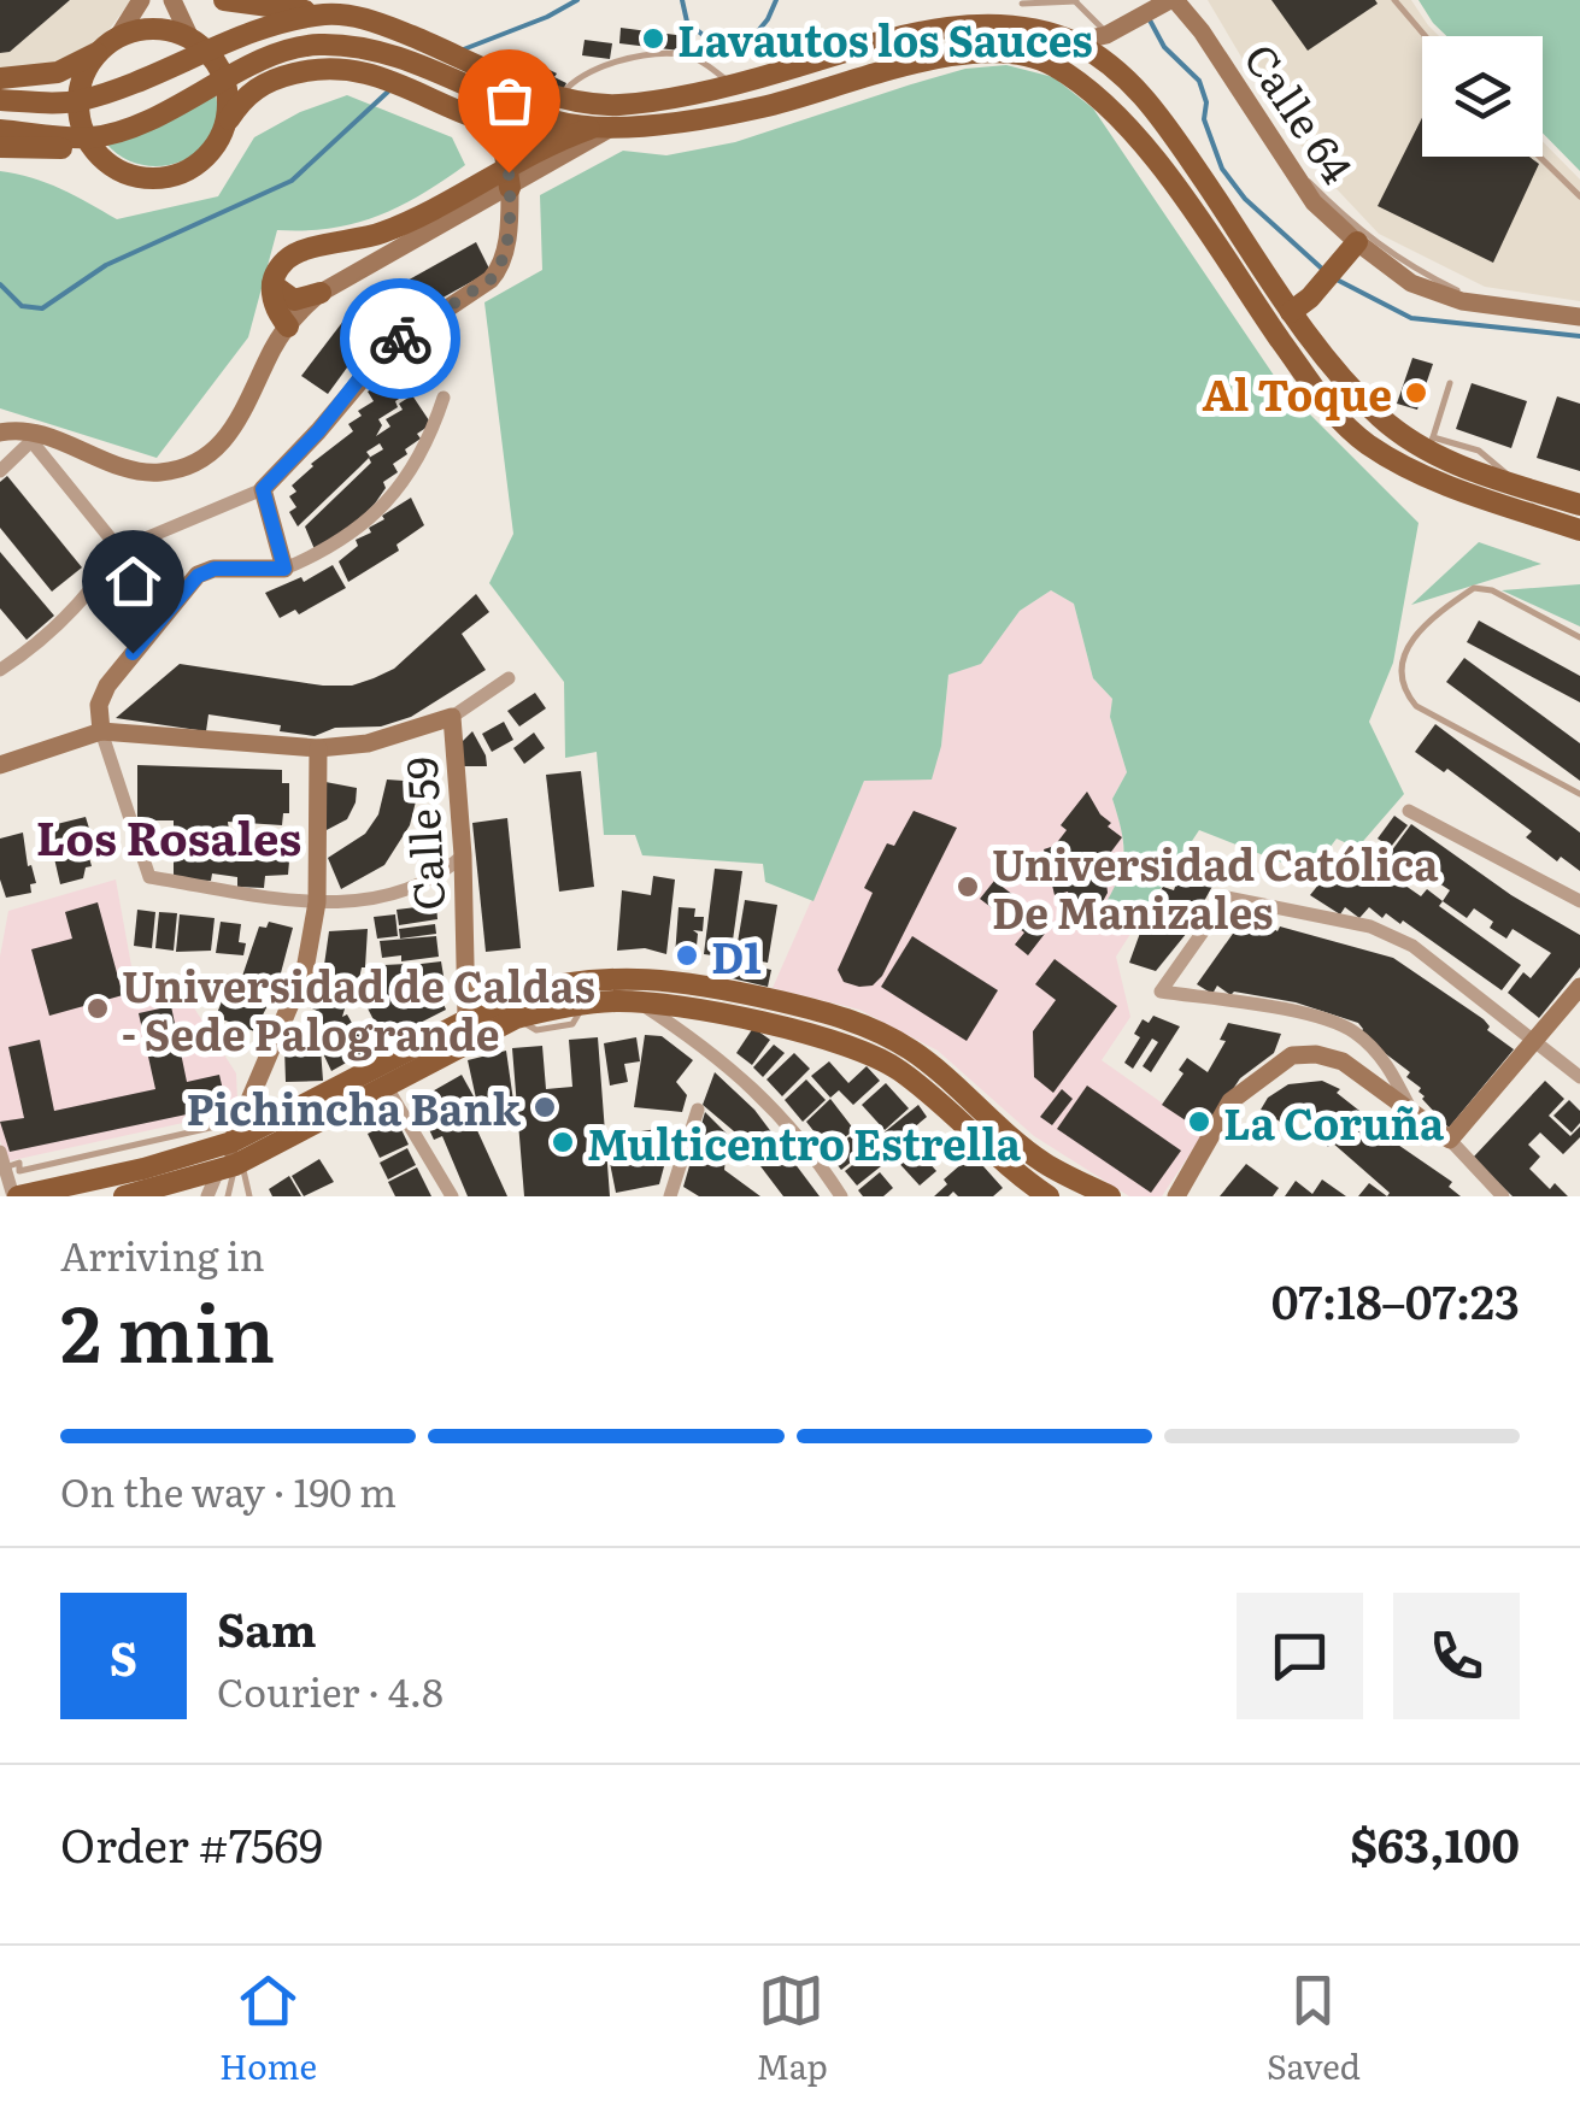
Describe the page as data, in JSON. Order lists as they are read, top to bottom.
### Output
{
  "streets": {
    "street": ["Calle 64", "Calle 59"]
  },
  "districts": ["Los Rosales"],
  "places": [
    "Lavautos los Sauces",
    "Al Toque",
    "Universidad Católica De Manizales",
    "D1",
    "Universidad de Caldas - Sede Palogrande",
    "Pichincha Bank",
    "La Coruña",
    "Multicentro Estrella"
  ],
  "page": {
    "heading": ["2 min", "Arriving in", "07:18–07:23"],
    "panel": [
      "Sam",
      "Courier · 4.8",
      "Order #7569",
      "$63,100"
    ],
    "bar": "On the way · 190 m",
    "round": "S",
    "tabs": ["Home", "Map", "Saved"]
  }
}
